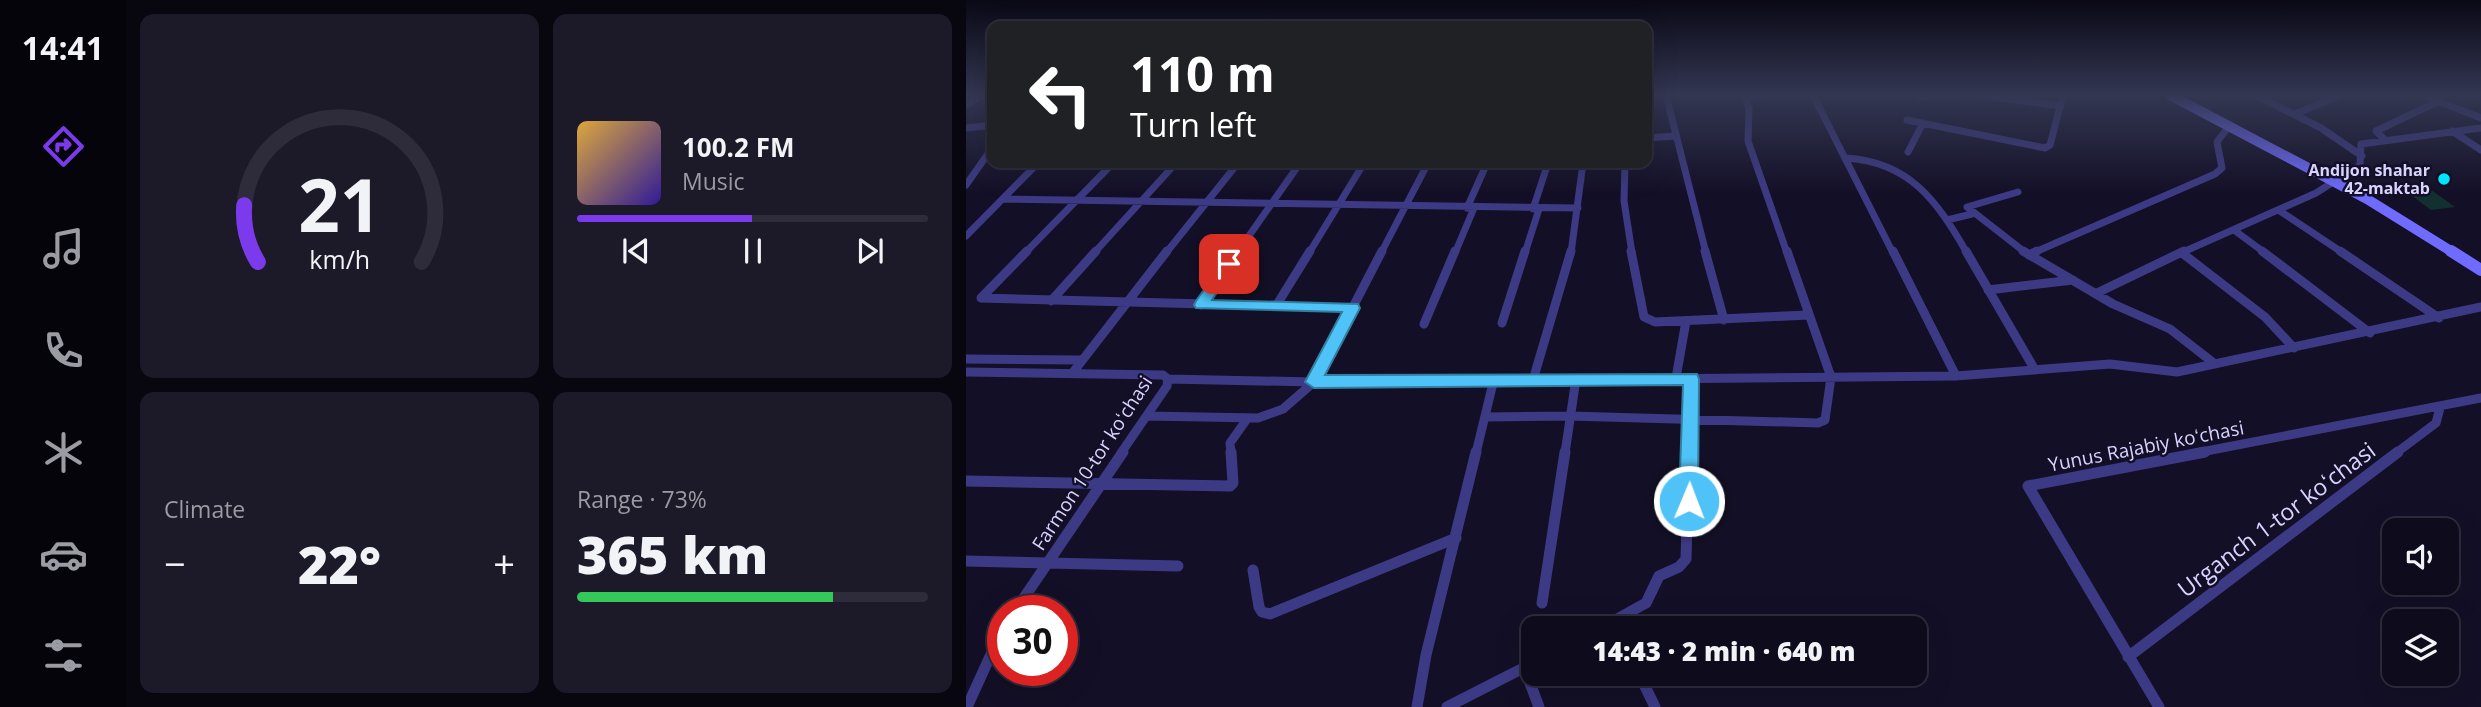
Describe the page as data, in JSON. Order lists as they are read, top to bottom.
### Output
{
  "streets": {
    "street": ["Yunus Rajabiy koʻchasi", "Farmon 10-tor koʻchasi", "Urganch 1-tor koʻchasi"]
  },
  "crossings": [
    ["Yunus Rajabiy koʻchasi", "Urganch 1-tor koʻchasi"]
  ],
  "places": ["Andijon shahar 42-maktab"],
  "page": {
    "tabs": "14:41",
    "turn": ["110 m", "Turn left"],
    "song": ["100.2 FM", "Music"],
    "tile": [
      "Climate",
      ["Range · 73%", "365 km"]
    ],
    "heat": ["−", "22°", "+"],
    "limit": "30",
    "trip": "14:43 · 2 min · 640 m",
    "gauge": ["21", "km/h"]
  }
}
